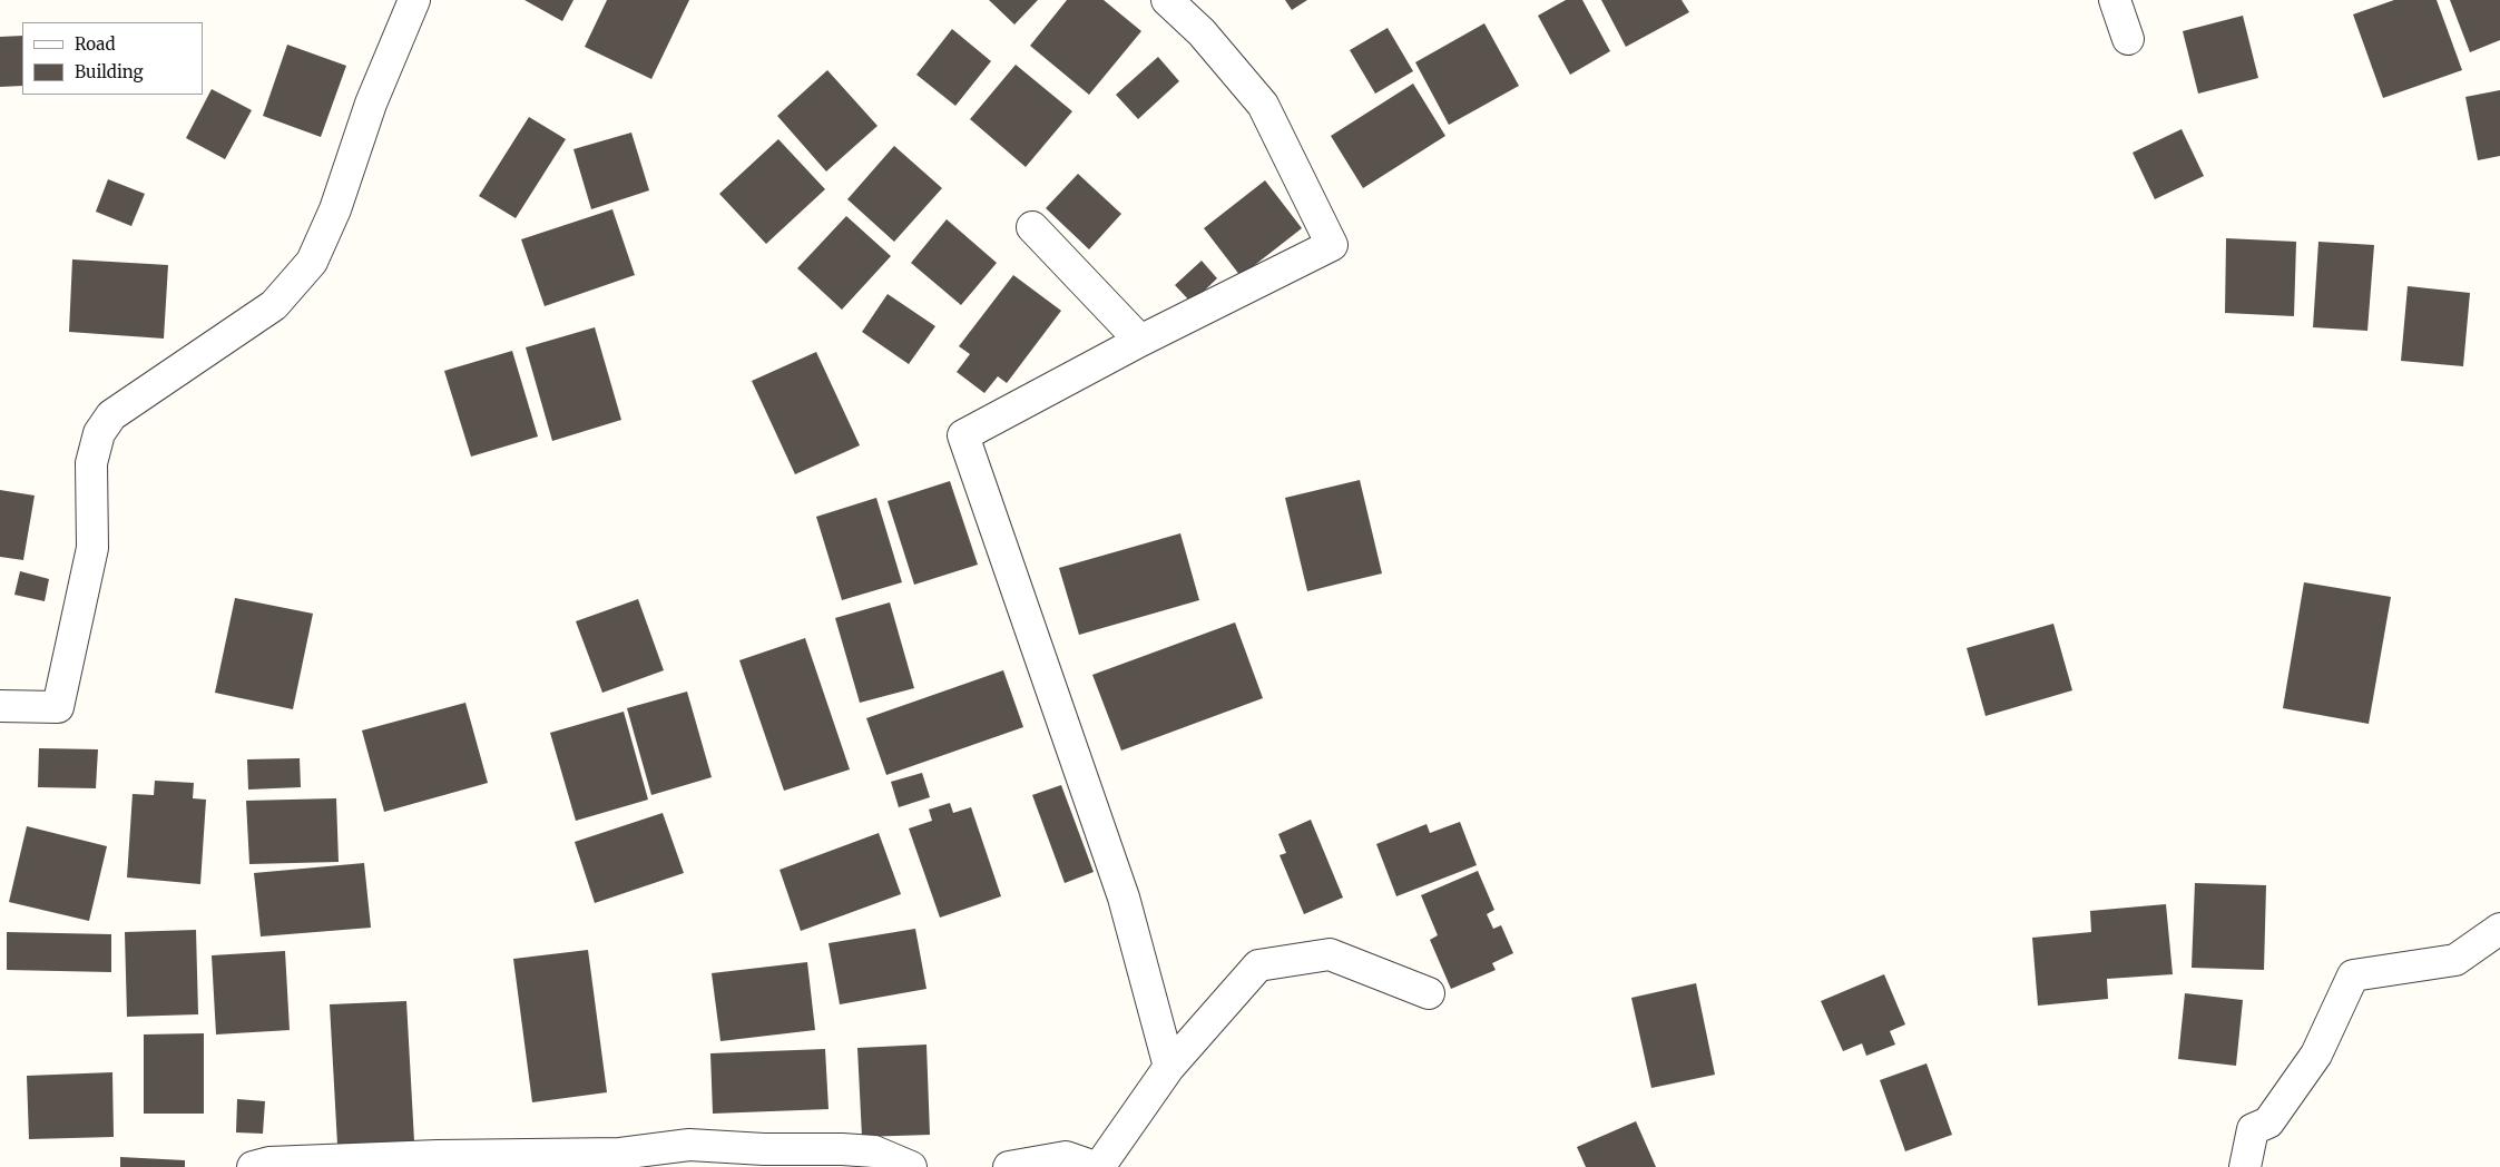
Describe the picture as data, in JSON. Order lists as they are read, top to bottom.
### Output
{
  "legend": ["Road", "Building"]
}
